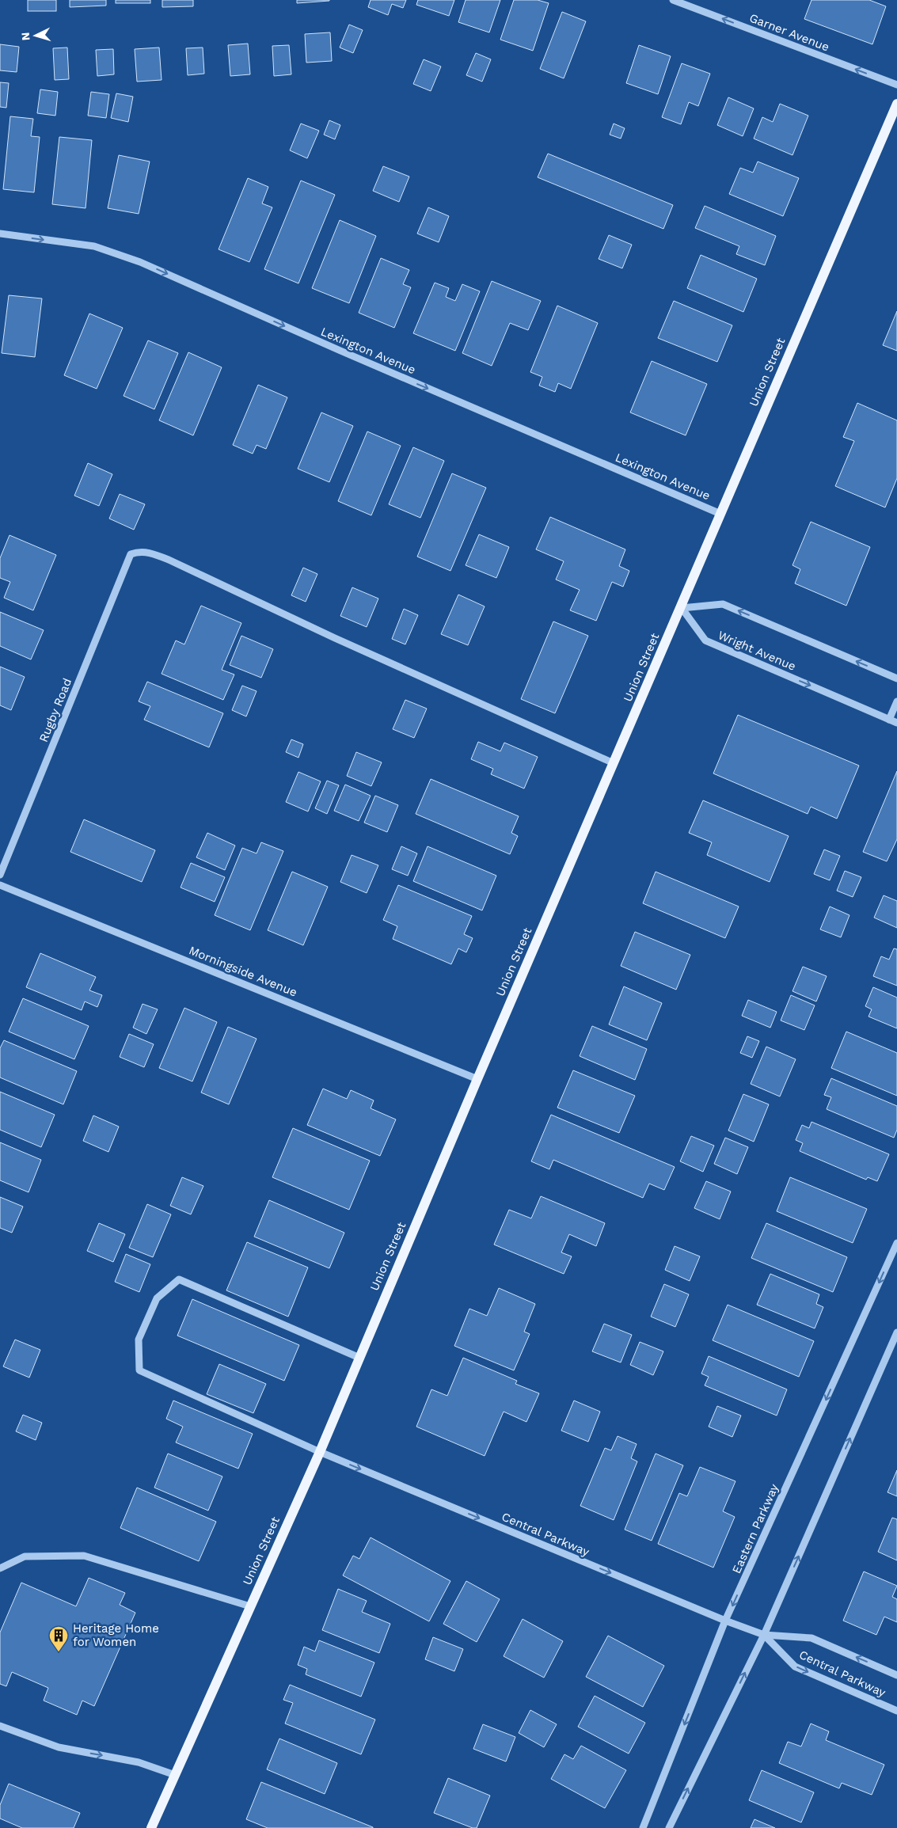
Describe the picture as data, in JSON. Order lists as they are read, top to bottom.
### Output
{
  "streets": {
    "main road": ["Union Street"],
    "street": [
      "Garner Avenue",
      "Lexington Avenue",
      "Wright Avenue",
      "Rugby Road",
      "Morningside Avenue",
      "Eastern Parkway",
      "Central Parkway"
    ]
  },
  "crossings": [
    ["Lexington Avenue", "Union Street"],
    ["Union Street", "Wright Avenue"],
    ["Union Street", "Rugby Road"],
    ["Union Street", "Morningside Avenue"],
    ["Union Street", "Central Parkway"],
    ["Eastern Parkway", "Central Parkway"]
  ],
  "one_way": ["Garner Avenue", "Lexington Avenue"],
  "places": {
    "building": ["Heritage Home for Women"]
  },
  "north": "left"
}
